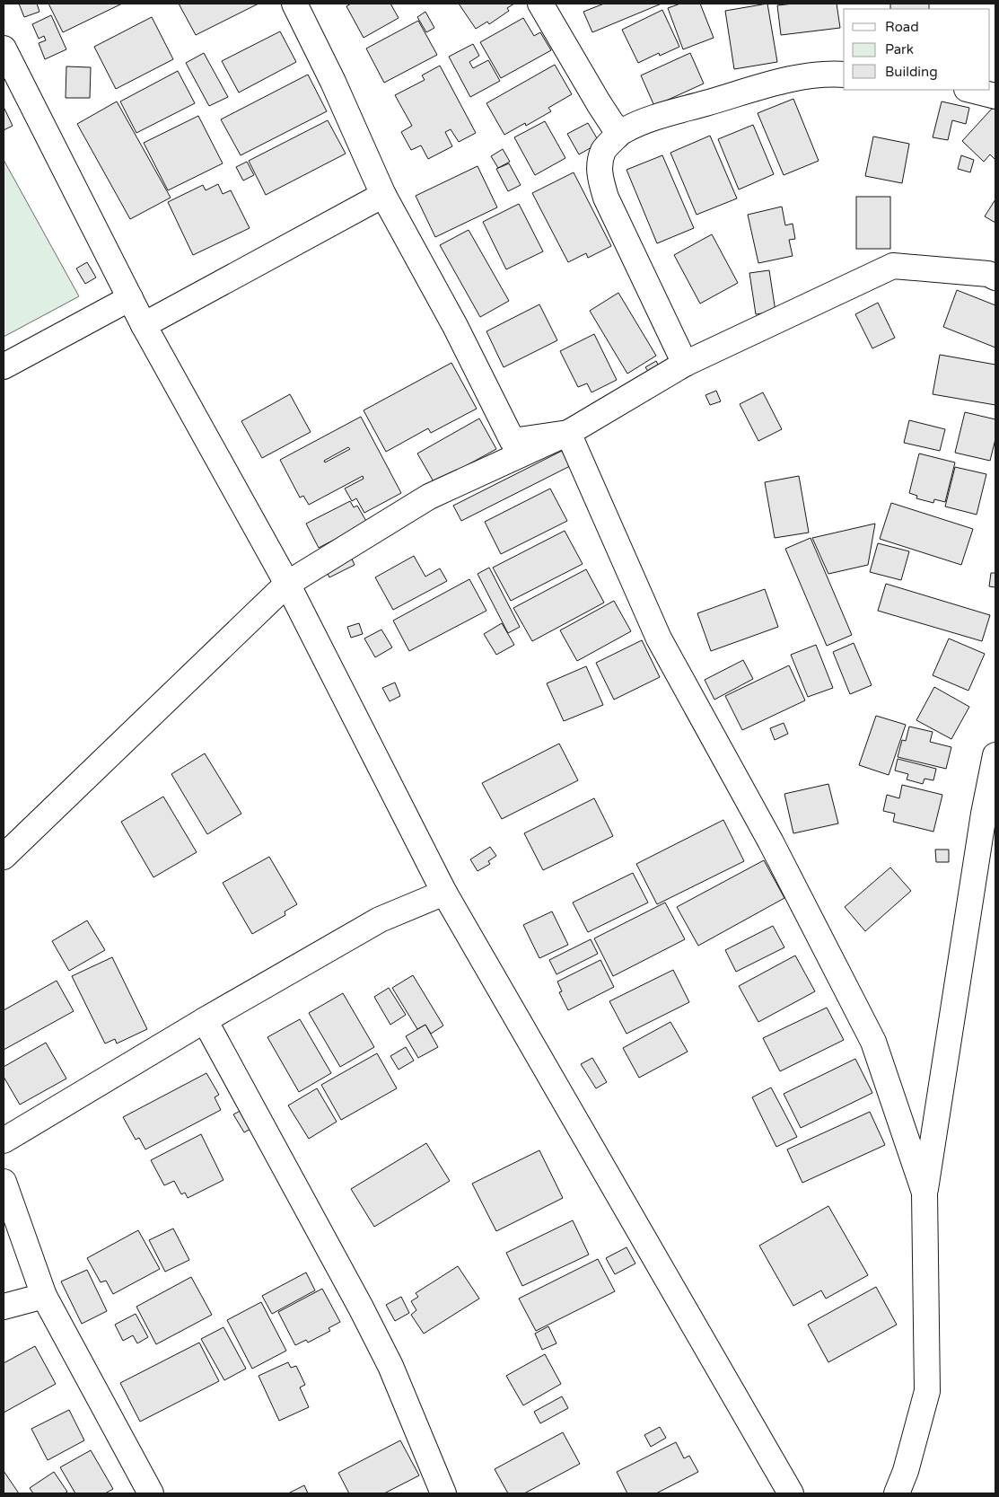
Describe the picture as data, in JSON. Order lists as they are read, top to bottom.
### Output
{
  "legend": ["Road", "Park", "Building"]
}
